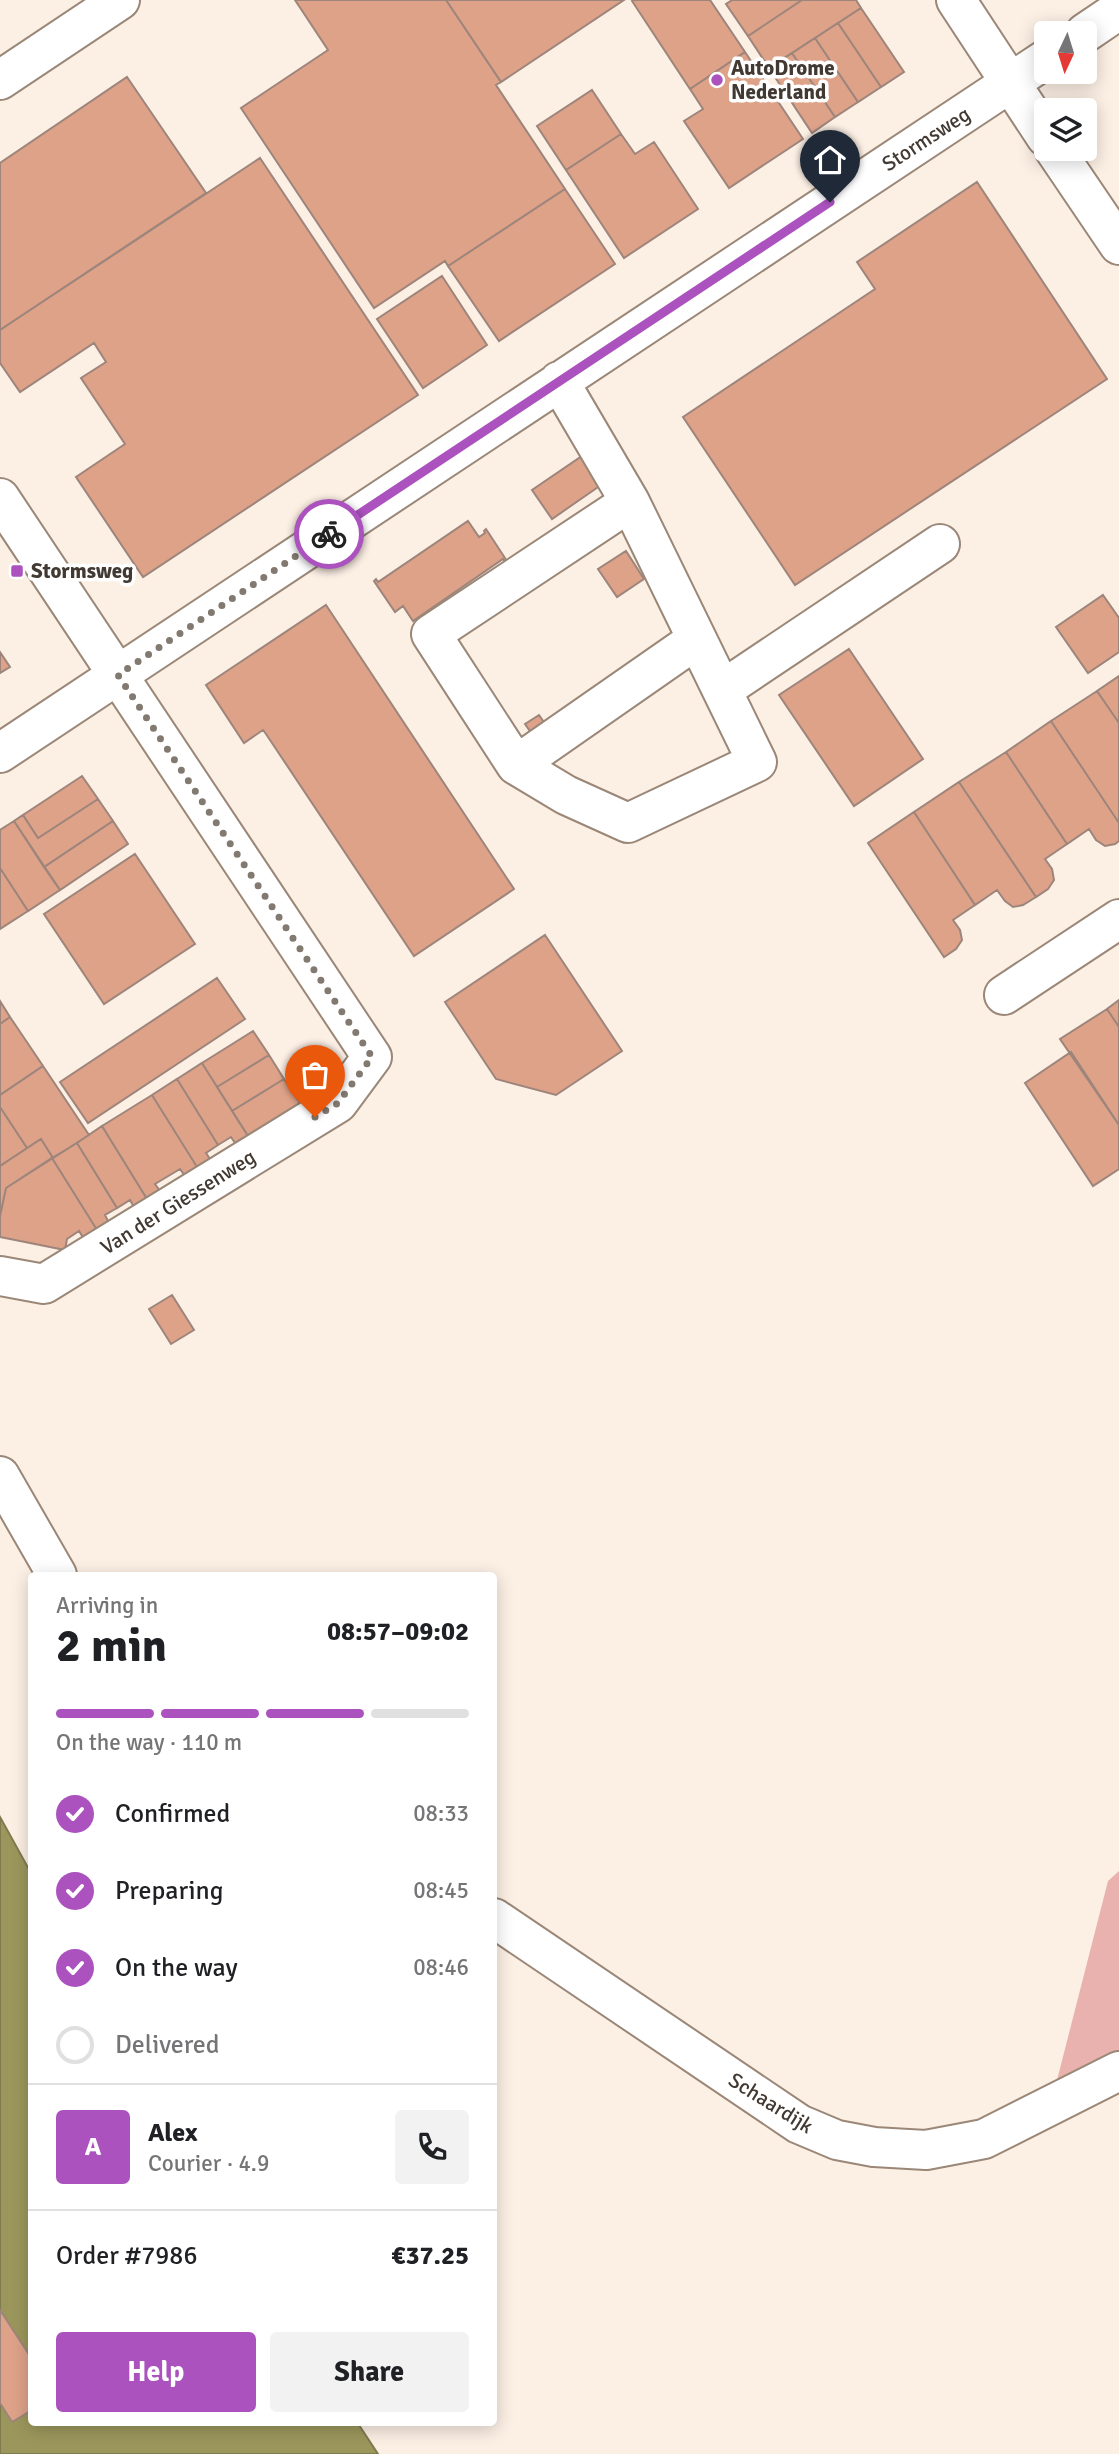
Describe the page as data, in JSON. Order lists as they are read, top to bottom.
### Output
{
  "streets": {
    "street": ["Stormsweg", "Van der Giessenweg", "Schaardijk"]
  },
  "crossings": [
    ["Stormsweg", "Van der Giessenweg"]
  ],
  "places": {
    "other": ["AutoDrome Nederland"],
    "transit": ["Stormsweg"]
  },
  "north": "bottom",
  "page": {
    "heading": ["2 min", "Arriving in", "08:57–09:02"],
    "panel": [
      "Alex",
      "Courier · 4.9",
      "Order #7986",
      "€37.25"
    ],
    "bar": "On the way · 110 m",
    "list": [
      ["Confirmed", "08:33"],
      ["Preparing", "08:45"],
      ["On the way", "08:46"],
      "Delivered"
    ],
    "round": "A",
    "buttons": ["Help", "Share"]
  }
}
